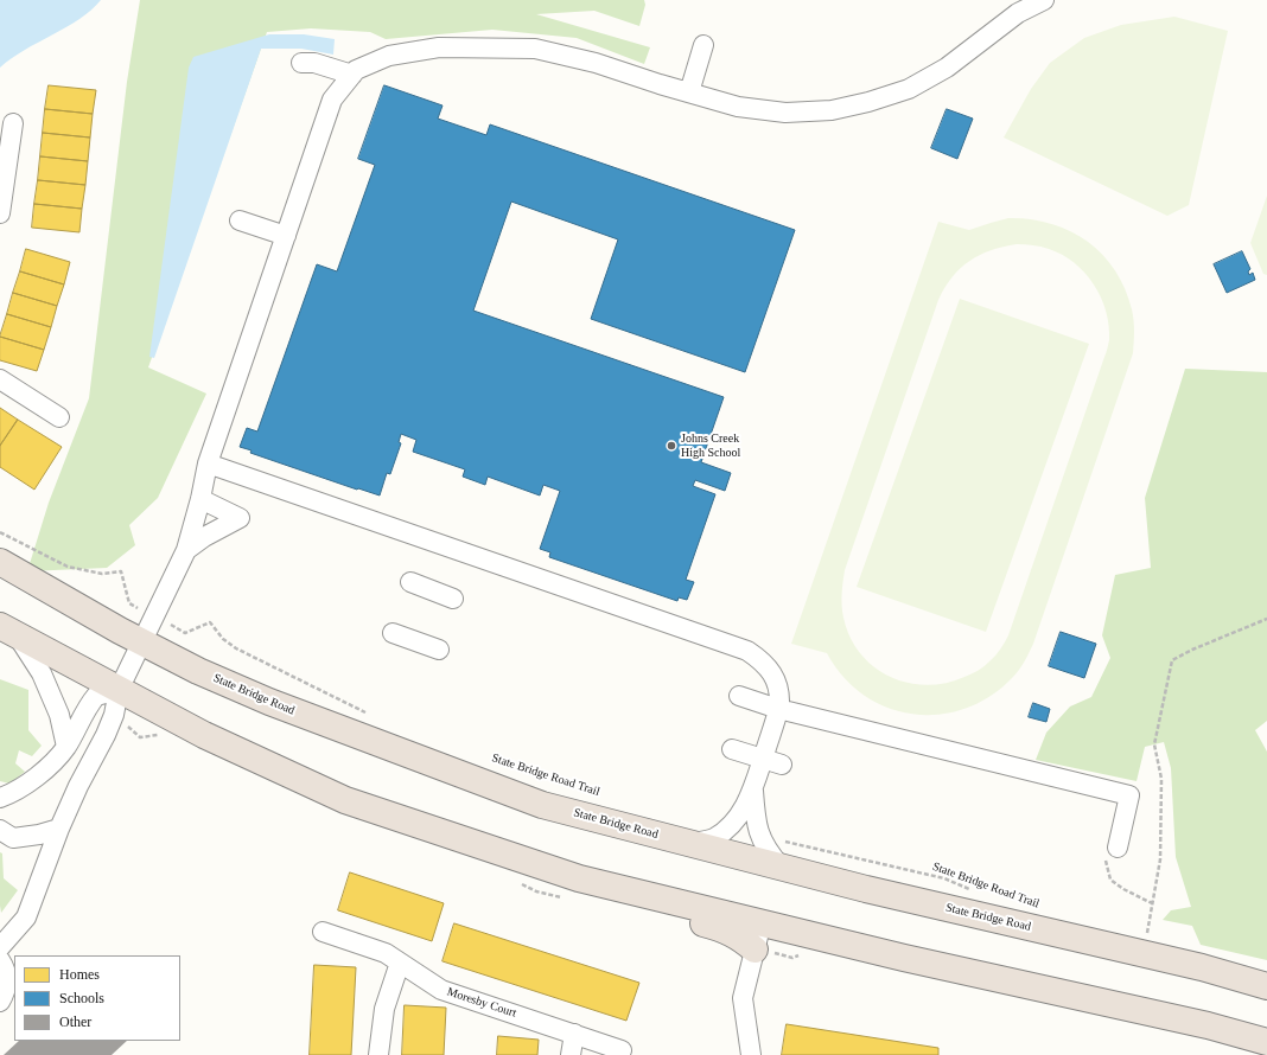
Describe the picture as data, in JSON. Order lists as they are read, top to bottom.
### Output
{
  "streets": {
    "highway": ["State Bridge Road"],
    "street": ["Moresby Court"],
    "path": ["State Bridge Road Trail"]
  },
  "places": ["Johns Creek High School"],
  "legend": ["Homes", "Schools", "Other"]
}
